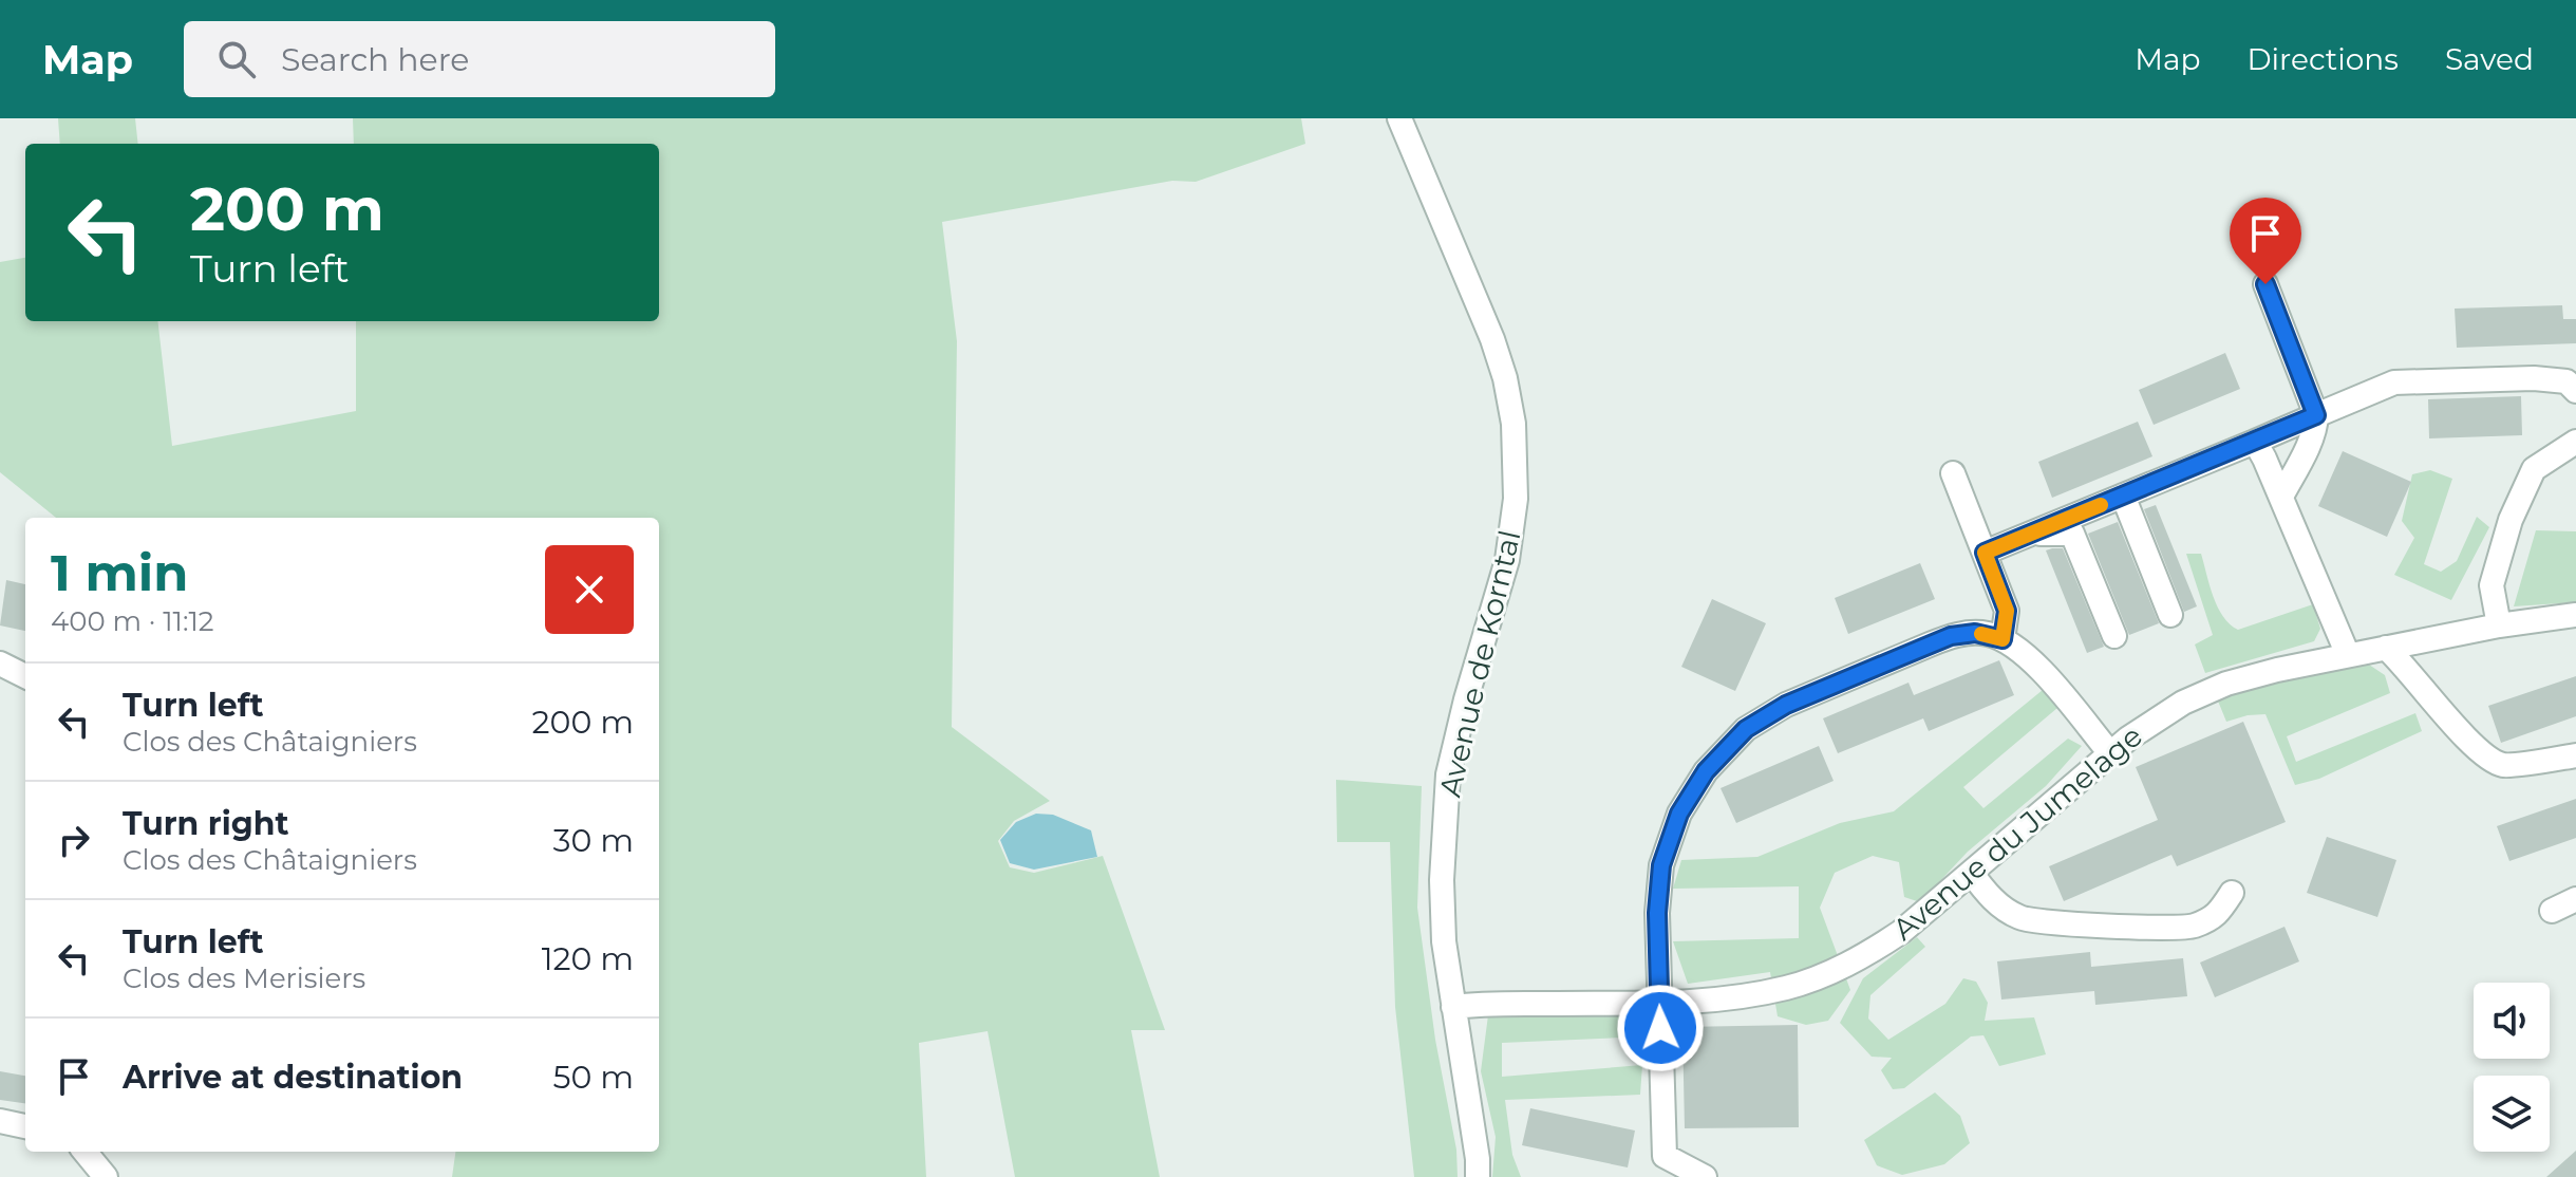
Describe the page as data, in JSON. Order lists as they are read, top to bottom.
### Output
{
  "streets": {
    "street": ["Avenue de Korntal", "Avenue du Jumelage"]
  },
  "crossings": [
    ["Avenue de Korntal", "Avenue du Jumelage"]
  ],
  "page": {
    "header": "Map",
    "search": "Search here",
    "nav": ["Map", "Directions", "Saved"],
    "turn": ["200 m", "Turn left"],
    "heading": ["1 min", "400 m · 11:12"],
    "list": [
      {
        "name": "Turn left",
        "note": "Clos des Châtaigniers",
        "value": "200 m"
      },
      {
        "name": "Turn right",
        "note": "Clos des Châtaigniers",
        "value": "30 m"
      },
      {
        "name": "Turn left",
        "note": "Clos des Merisiers",
        "value": "120 m"
      },
      {
        "name": "Arrive at destination",
        "value": "50 m"
      }
    ]
  }
}
